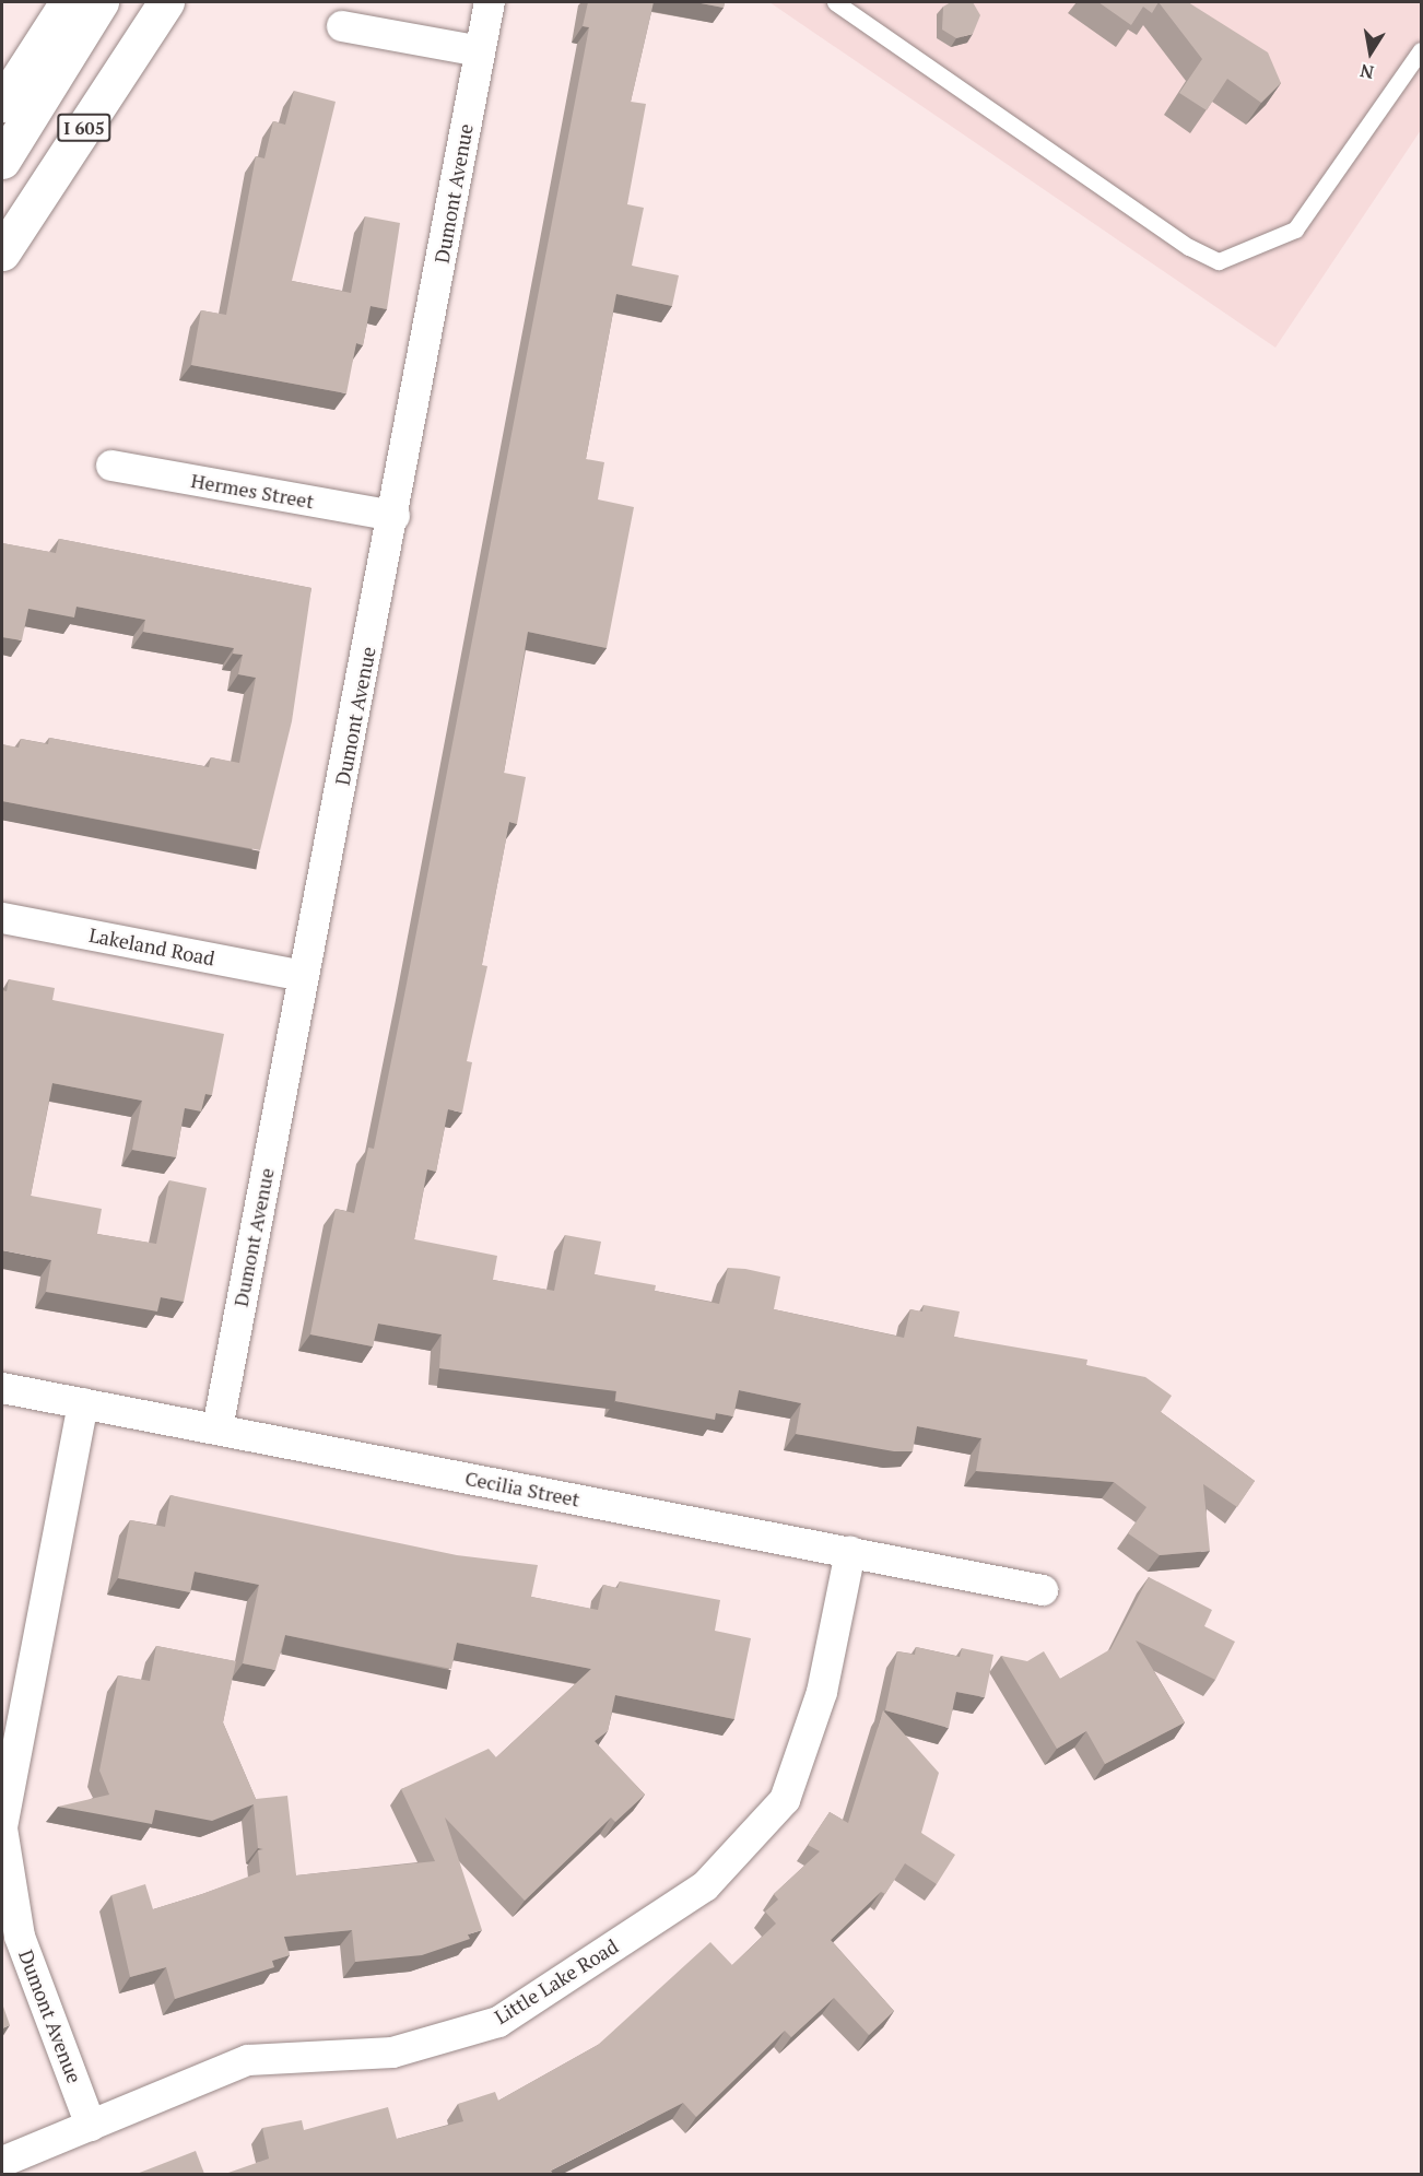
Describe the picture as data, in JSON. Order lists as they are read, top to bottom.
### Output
{
  "streets": {
    "highway": ["I 605"],
    "street": [
      "Dumont Avenue",
      "Hermes Street",
      "Lakeland Road",
      "Cecilia Street",
      "Little Lake Road"
    ]
  },
  "crossings": [
    ["Dumont Avenue", "Hermes Street"],
    ["Dumont Avenue", "Lakeland Road"],
    ["Dumont Avenue", "Cecilia Street"],
    ["Dumont Avenue", "Little Lake Road"],
    ["Cecilia Street", "Little Lake Road"]
  ],
  "north": "bottom"
}
